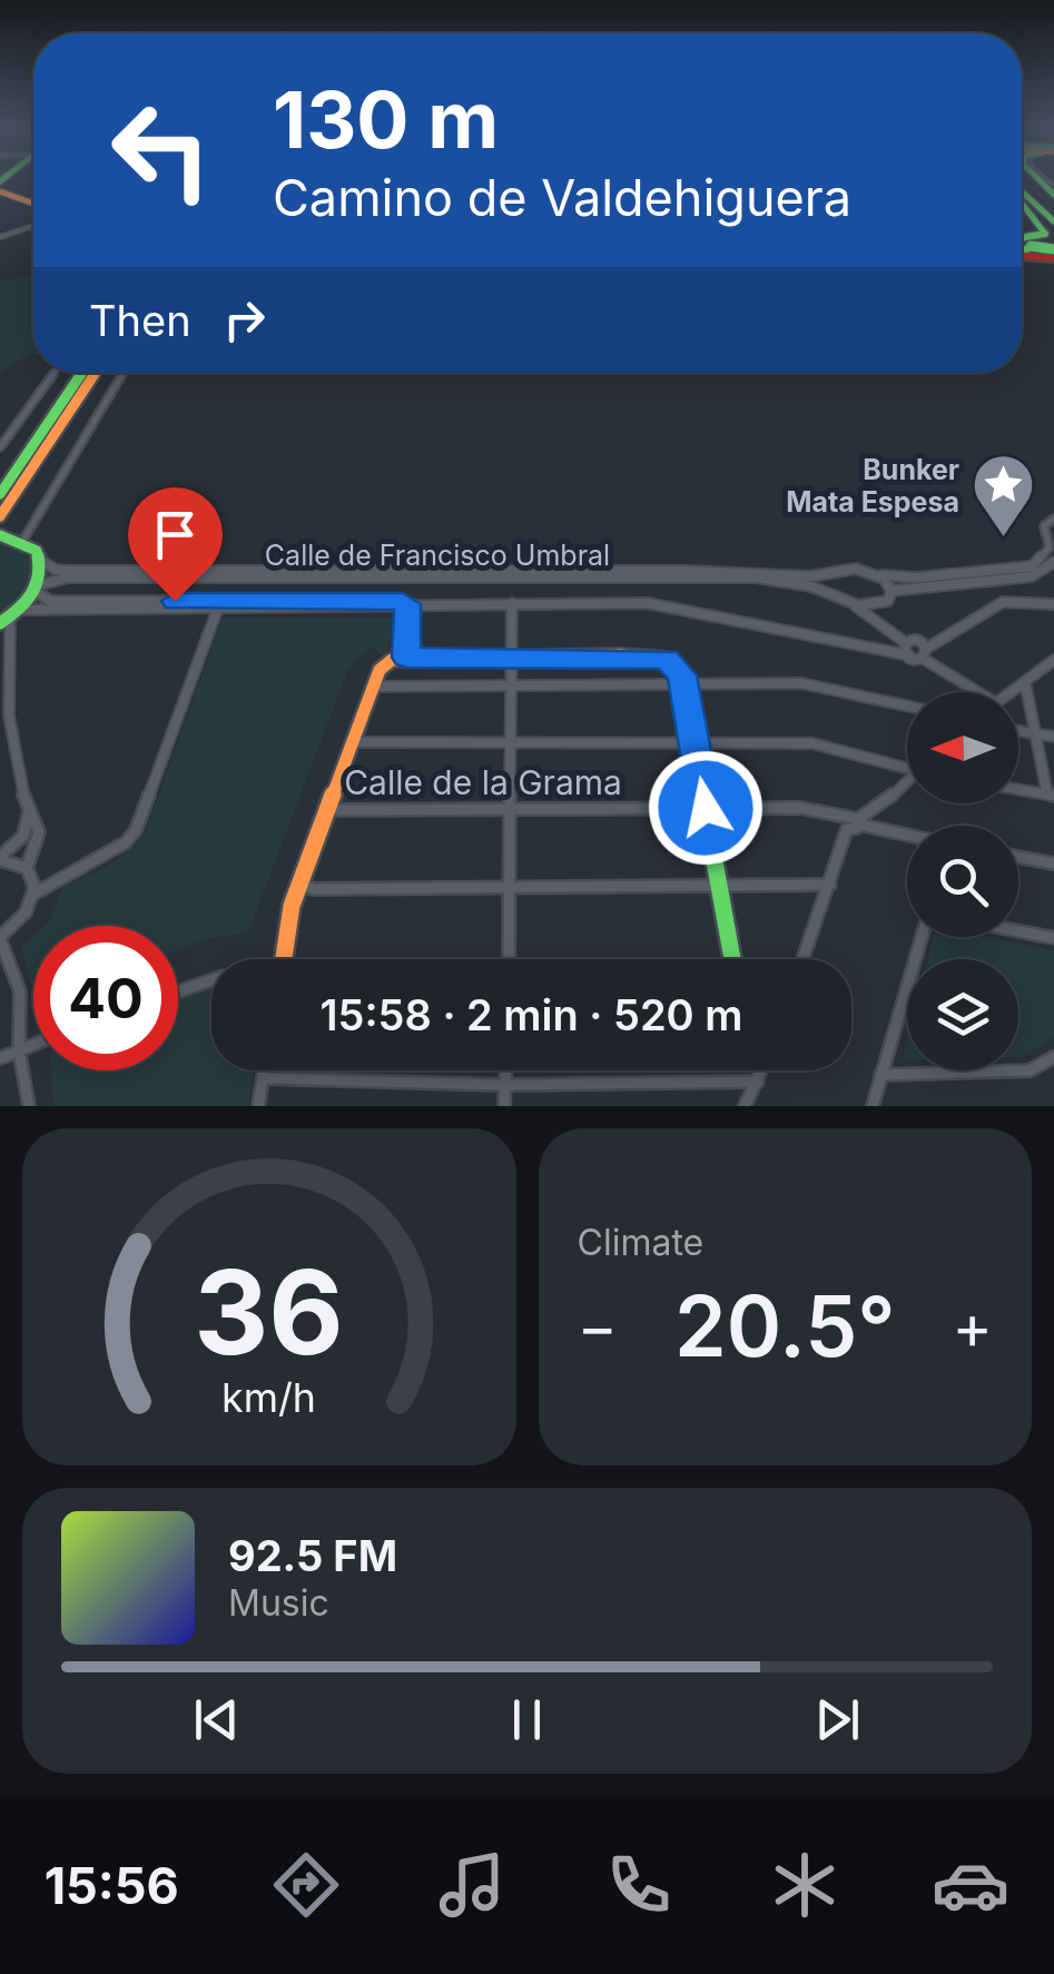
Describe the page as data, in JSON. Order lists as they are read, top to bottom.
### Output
{
  "streets": {
    "street": ["Calle de Francisco Umbral", "Calle de la Grama"]
  },
  "places": {
    "place": ["Bunker Mata Espesa"]
  },
  "north": "left",
  "page": {
    "turn": ["130 m", "Camino de Valdehiguera"],
    "then": "Then",
    "limit": "40",
    "trip": "15:58 · 2 min · 520 m",
    "tile": "Climate",
    "heat": ["−", "20.5°", "+"],
    "song": ["92.5 FM", "Music"],
    "tabs": "15:56",
    "gauge": ["36", "km/h"]
  }
}
